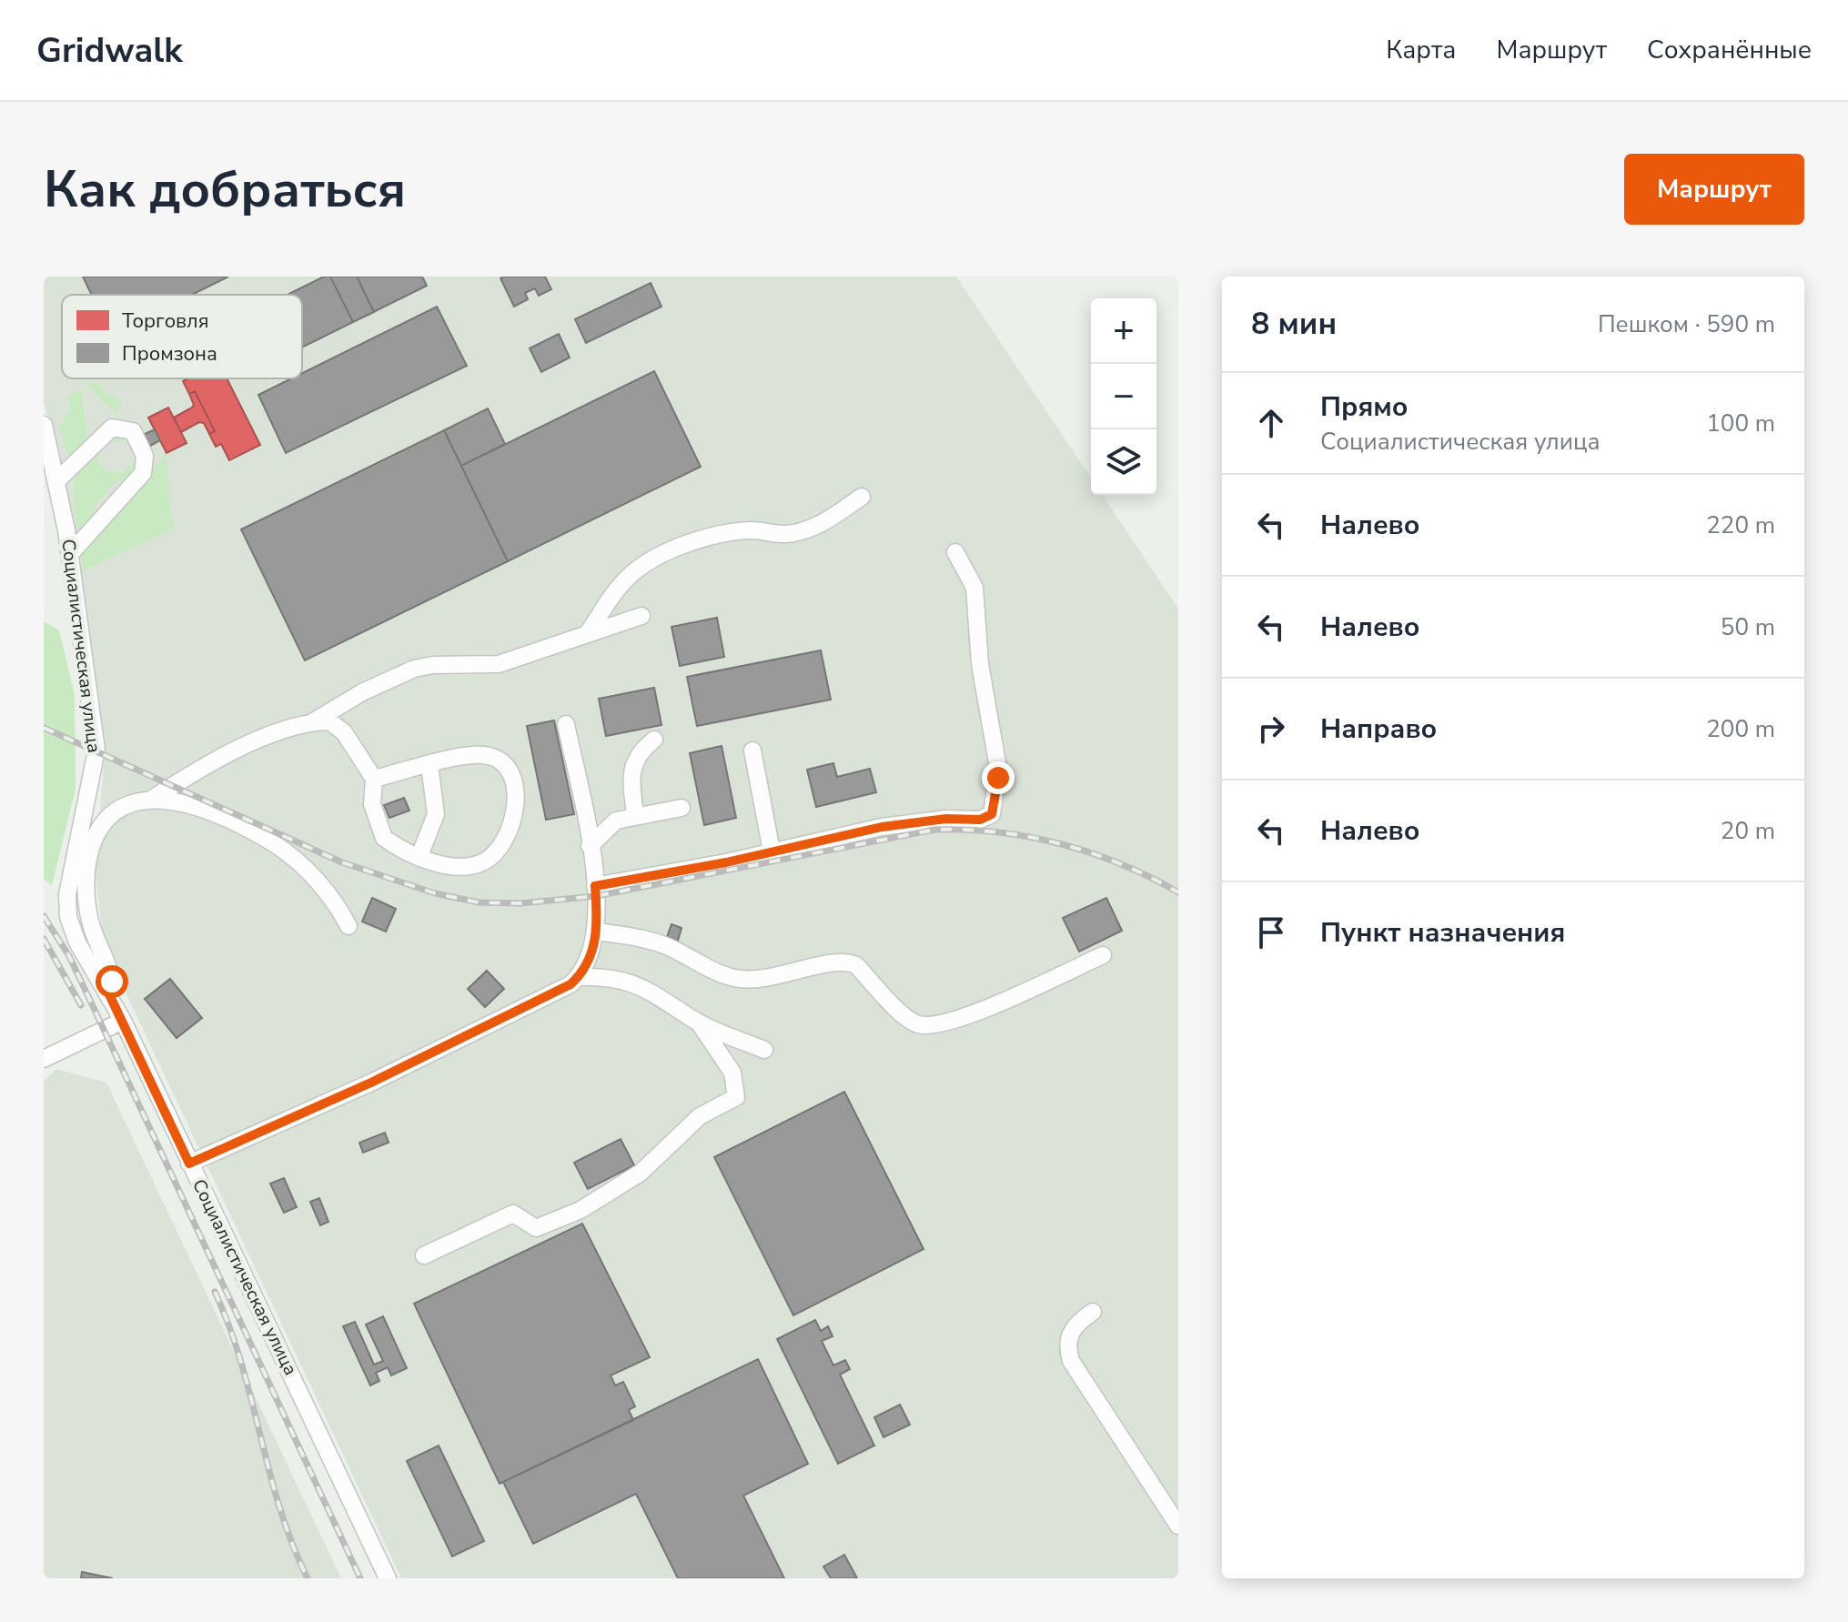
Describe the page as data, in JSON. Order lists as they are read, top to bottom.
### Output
{
  "streets": {
    "street": ["Социалистическая улица"]
  },
  "legend": ["Торговля", "Промзона"],
  "page": {
    "header": "Gridwalk",
    "nav": ["Карта", "Маршрут", "Сохранённые"],
    "buttons": "Маршрут",
    "title": "Как добраться",
    "heading": ["8 мин", "Пешком · 590 m"],
    "map_buttons": ["+", "−"],
    "list": [
      ["Прямо", "Социалистическая улица", "100 m"],
      ["Налево", "220 m"],
      ["Налево", "50 m"],
      ["Направо", "200 m"],
      ["Налево", "20 m"],
      "Пункт назначения"
    ]
  }
}
